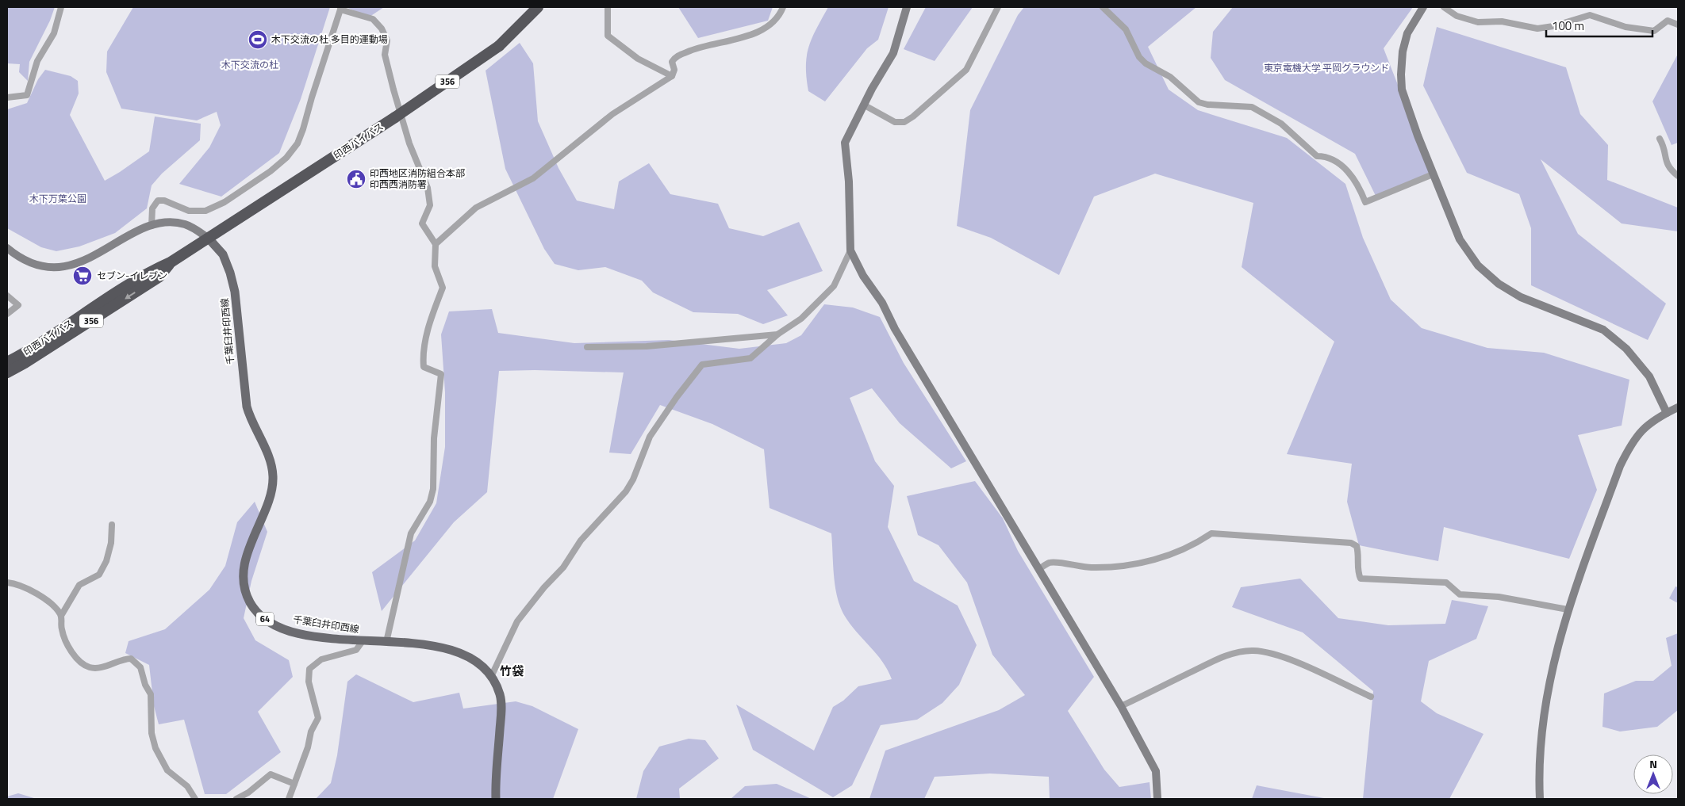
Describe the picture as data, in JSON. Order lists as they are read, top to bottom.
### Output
{
  "streets": {
    "highway": ["356", "印西バイパス"],
    "main road": ["千葉臼井印西線", "64"]
  },
  "crossings": [
    ["印西バイパス", "千葉臼井印西線"]
  ],
  "districts": ["竹袋"],
  "parks": ["木下交流の杜", "東京電機大学 平岡グラウンド", "木下万葉公園"],
  "places": {
    "sports": ["木下交流の杜 多目的運動場"],
    "public building": ["印西地区消防組合本部 印西西消防署"],
    "supermarket": ["セブン-イレブン"]
  },
  "scale_bar": "100 m",
  "north": "top"
}
